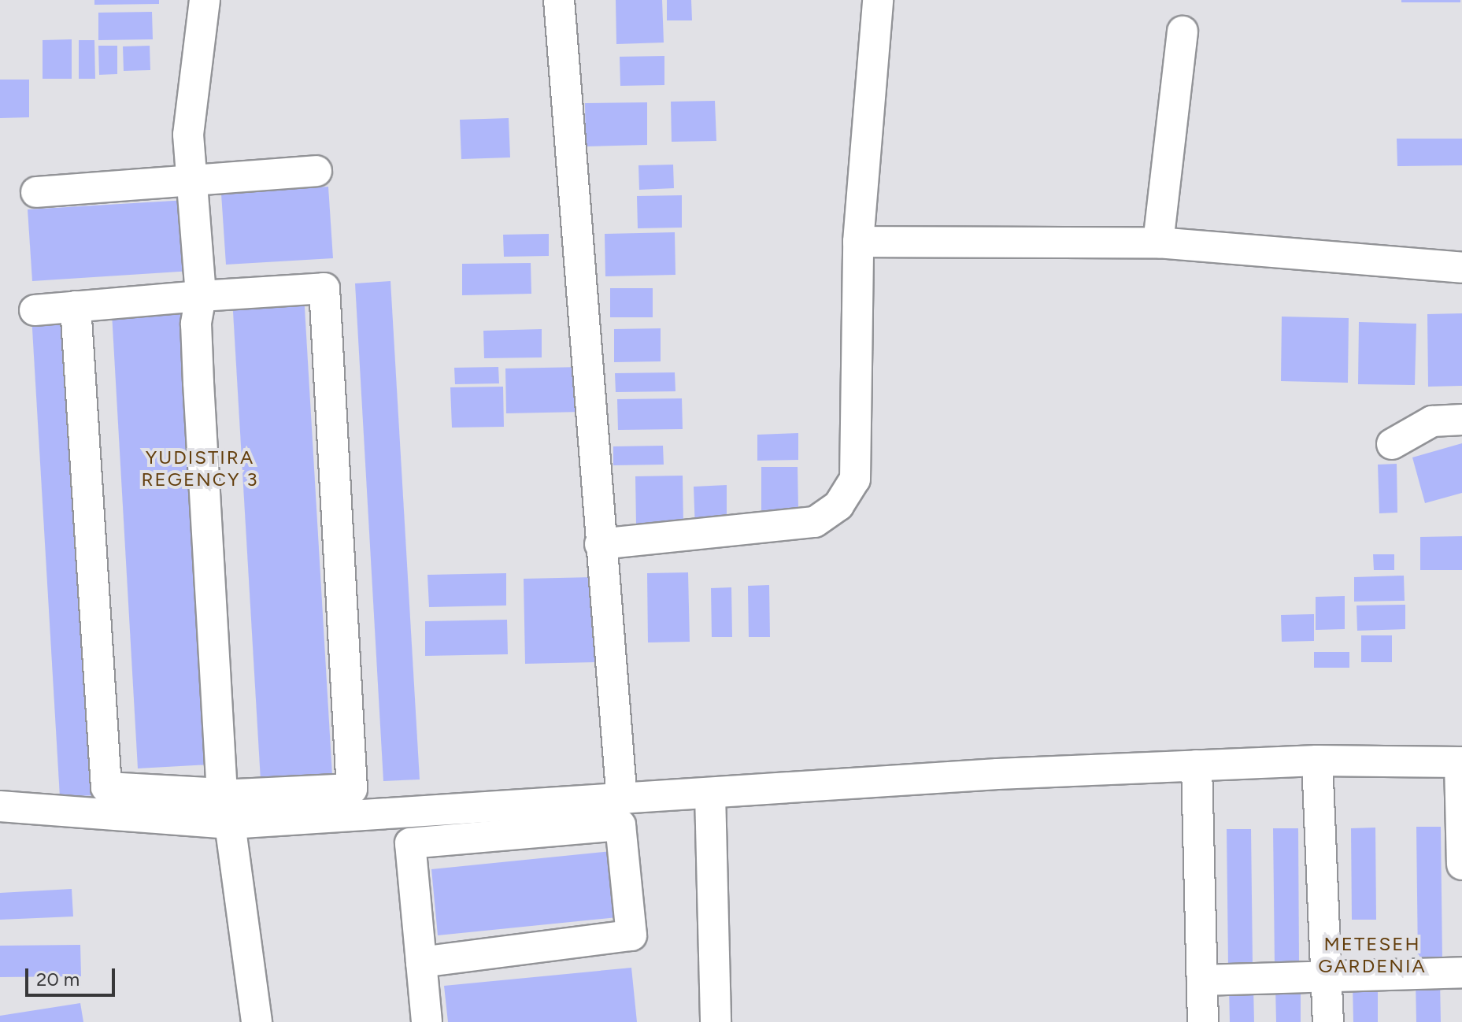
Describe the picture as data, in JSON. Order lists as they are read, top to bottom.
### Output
{
  "districts": ["YUDISTIRA REGENCY 3", "METESEH GARDENIA"],
  "scale_bar": "20 m"
}
